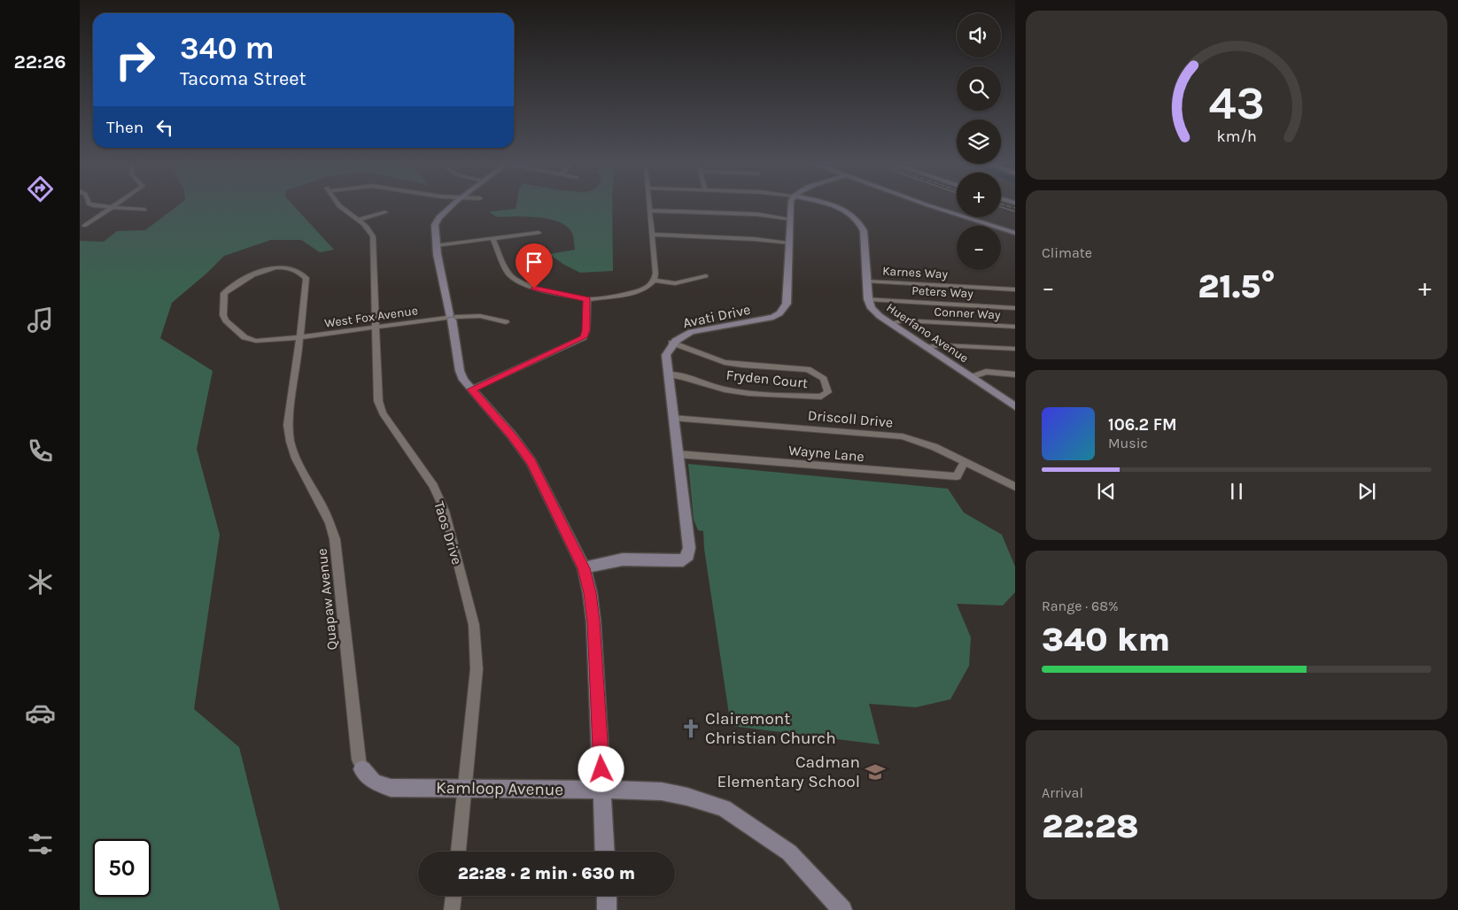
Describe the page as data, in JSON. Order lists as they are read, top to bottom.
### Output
{
  "streets": {
    "street": [
      "Karnes Way",
      "Peters Way",
      "Conner Way",
      "Avati Drive",
      "West Fox Avenue",
      "Huerfano Avenue",
      "Fryden Court",
      "Driscoll Drive",
      "Wayne Lane",
      "Taos Drive",
      "Quapaw Avenue",
      "Kamloop Avenue"
    ]
  },
  "crossings": [
    ["Karnes Way", "Huerfano Avenue"],
    ["Peters Way", "Huerfano Avenue"],
    ["Conner Way", "Huerfano Avenue"],
    ["Avati Drive", "Fryden Court"],
    ["Avati Drive", "Driscoll Drive"],
    ["Avati Drive", "Wayne Lane"],
    ["West Fox Avenue", "Taos Drive"],
    ["West Fox Avenue", "Quapaw Avenue"],
    ["Driscoll Drive", "Wayne Lane"],
    ["Taos Drive", "Kamloop Avenue"],
    ["Quapaw Avenue", "Kamloop Avenue"]
  ],
  "places": {
    "church": ["Clairemont Christian Church"],
    "school or university": ["Cadman Elementary School"]
  },
  "page": {
    "tabs": "22:26",
    "map_buttons": ["+", "−"],
    "turn": ["340 m", "Tacoma Street"],
    "then": "Then",
    "tile": [
      "Climate",
      ["Range · 68%", "340 km"],
      ["Arrival", "22:28"]
    ],
    "heat": ["−", "21.5°", "+"],
    "song": ["106.2 FM", "Music"],
    "limit": "50",
    "trip": "22:28 · 2 min · 630 m",
    "gauge": ["43", "km/h"]
  }
}
